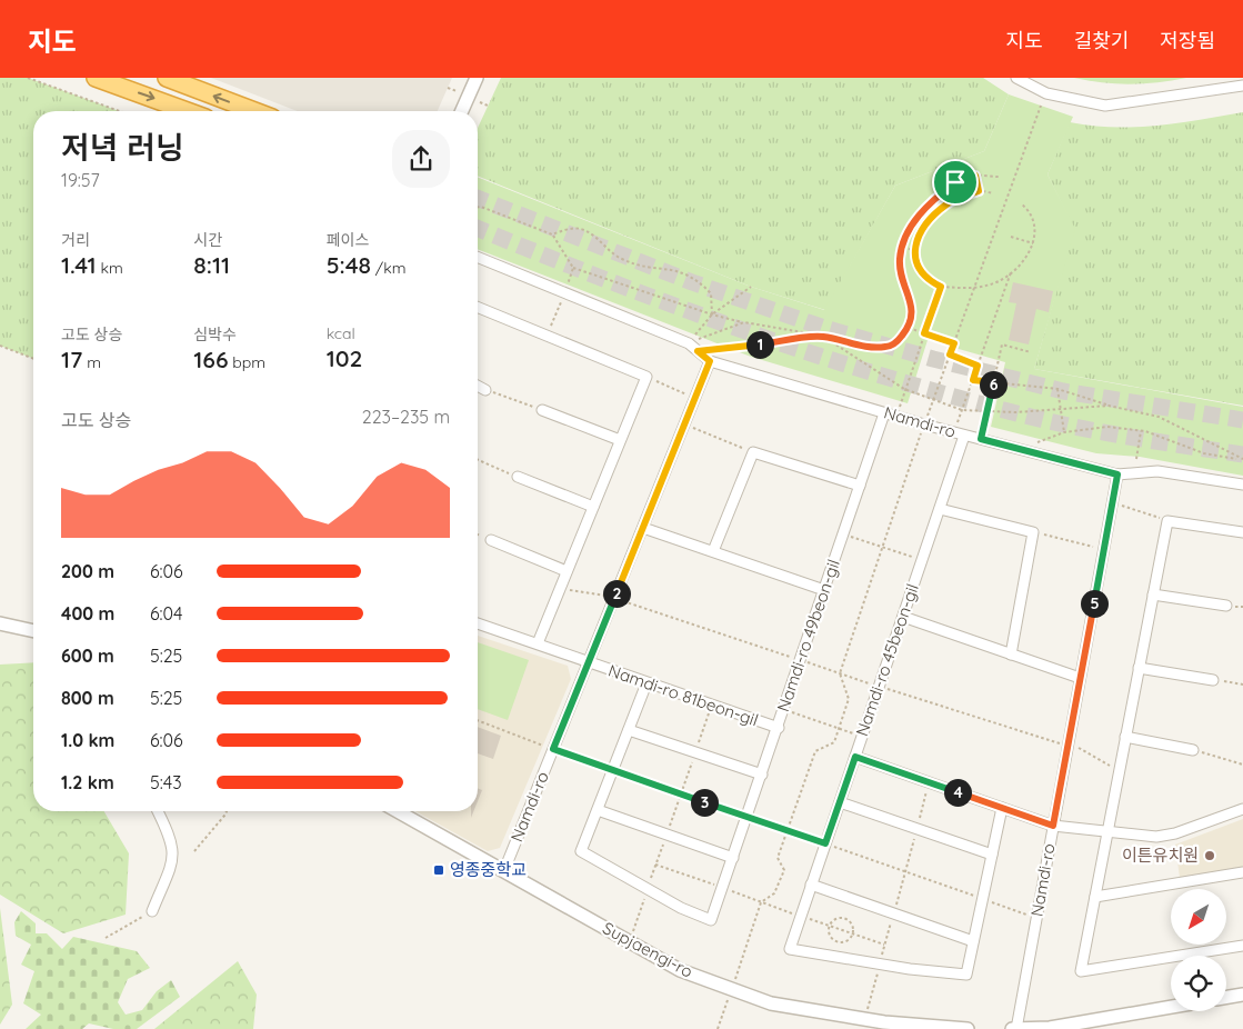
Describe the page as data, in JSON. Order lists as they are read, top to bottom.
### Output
{
  "streets": {
    "street": [
      "Namdi-ro",
      "Namdi-ro 49beon-gil",
      "Namdi-ro 45beon-gil",
      "Namdi-ro 81beon-gil",
      "Supjaengi-ro"
    ]
  },
  "crossings": [
    ["Namdi-ro", "Namdi-ro 49beon-gil"],
    ["Namdi-ro", "Namdi-ro 45beon-gil"],
    ["Namdi-ro", "Namdi-ro 81beon-gil"],
    ["Namdi-ro", "Supjaengi-ro"],
    ["Namdi-ro 49beon-gil", "Namdi-ro 81beon-gil"]
  ],
  "places": {
    "other": ["이튼유치원"],
    "transit": ["영종중학교"]
  },
  "north": "bottom left",
  "page": {
    "header": "지도",
    "nav": ["지도", "길찾기", "저장됨"],
    "heading": ["저녁 러닝", "19:57"],
    "stats": [
      ["거리", "1.41 km"],
      ["시간", "8:11"],
      ["페이스", "5:48 /km"],
      ["고도 상승", "17 m"],
      ["심박수", "166 bpm"],
      ["kcal", "102"]
    ],
    "pins": [
      "1",
      "6",
      "2",
      "5",
      "4",
      "3"
    ],
    "chart": ["고도 상승", "223–235 m"],
    "list": [
      {
        "name": "200 m",
        "note": "6:06"
      },
      {
        "name": "400 m",
        "note": "6:04"
      },
      {
        "name": "600 m",
        "note": "5:25"
      },
      {
        "name": "800 m",
        "note": "5:25"
      },
      {
        "name": "1.0 km",
        "note": "6:06"
      },
      {
        "name": "1.2 km",
        "note": "5:43"
      }
    ]
  }
}
